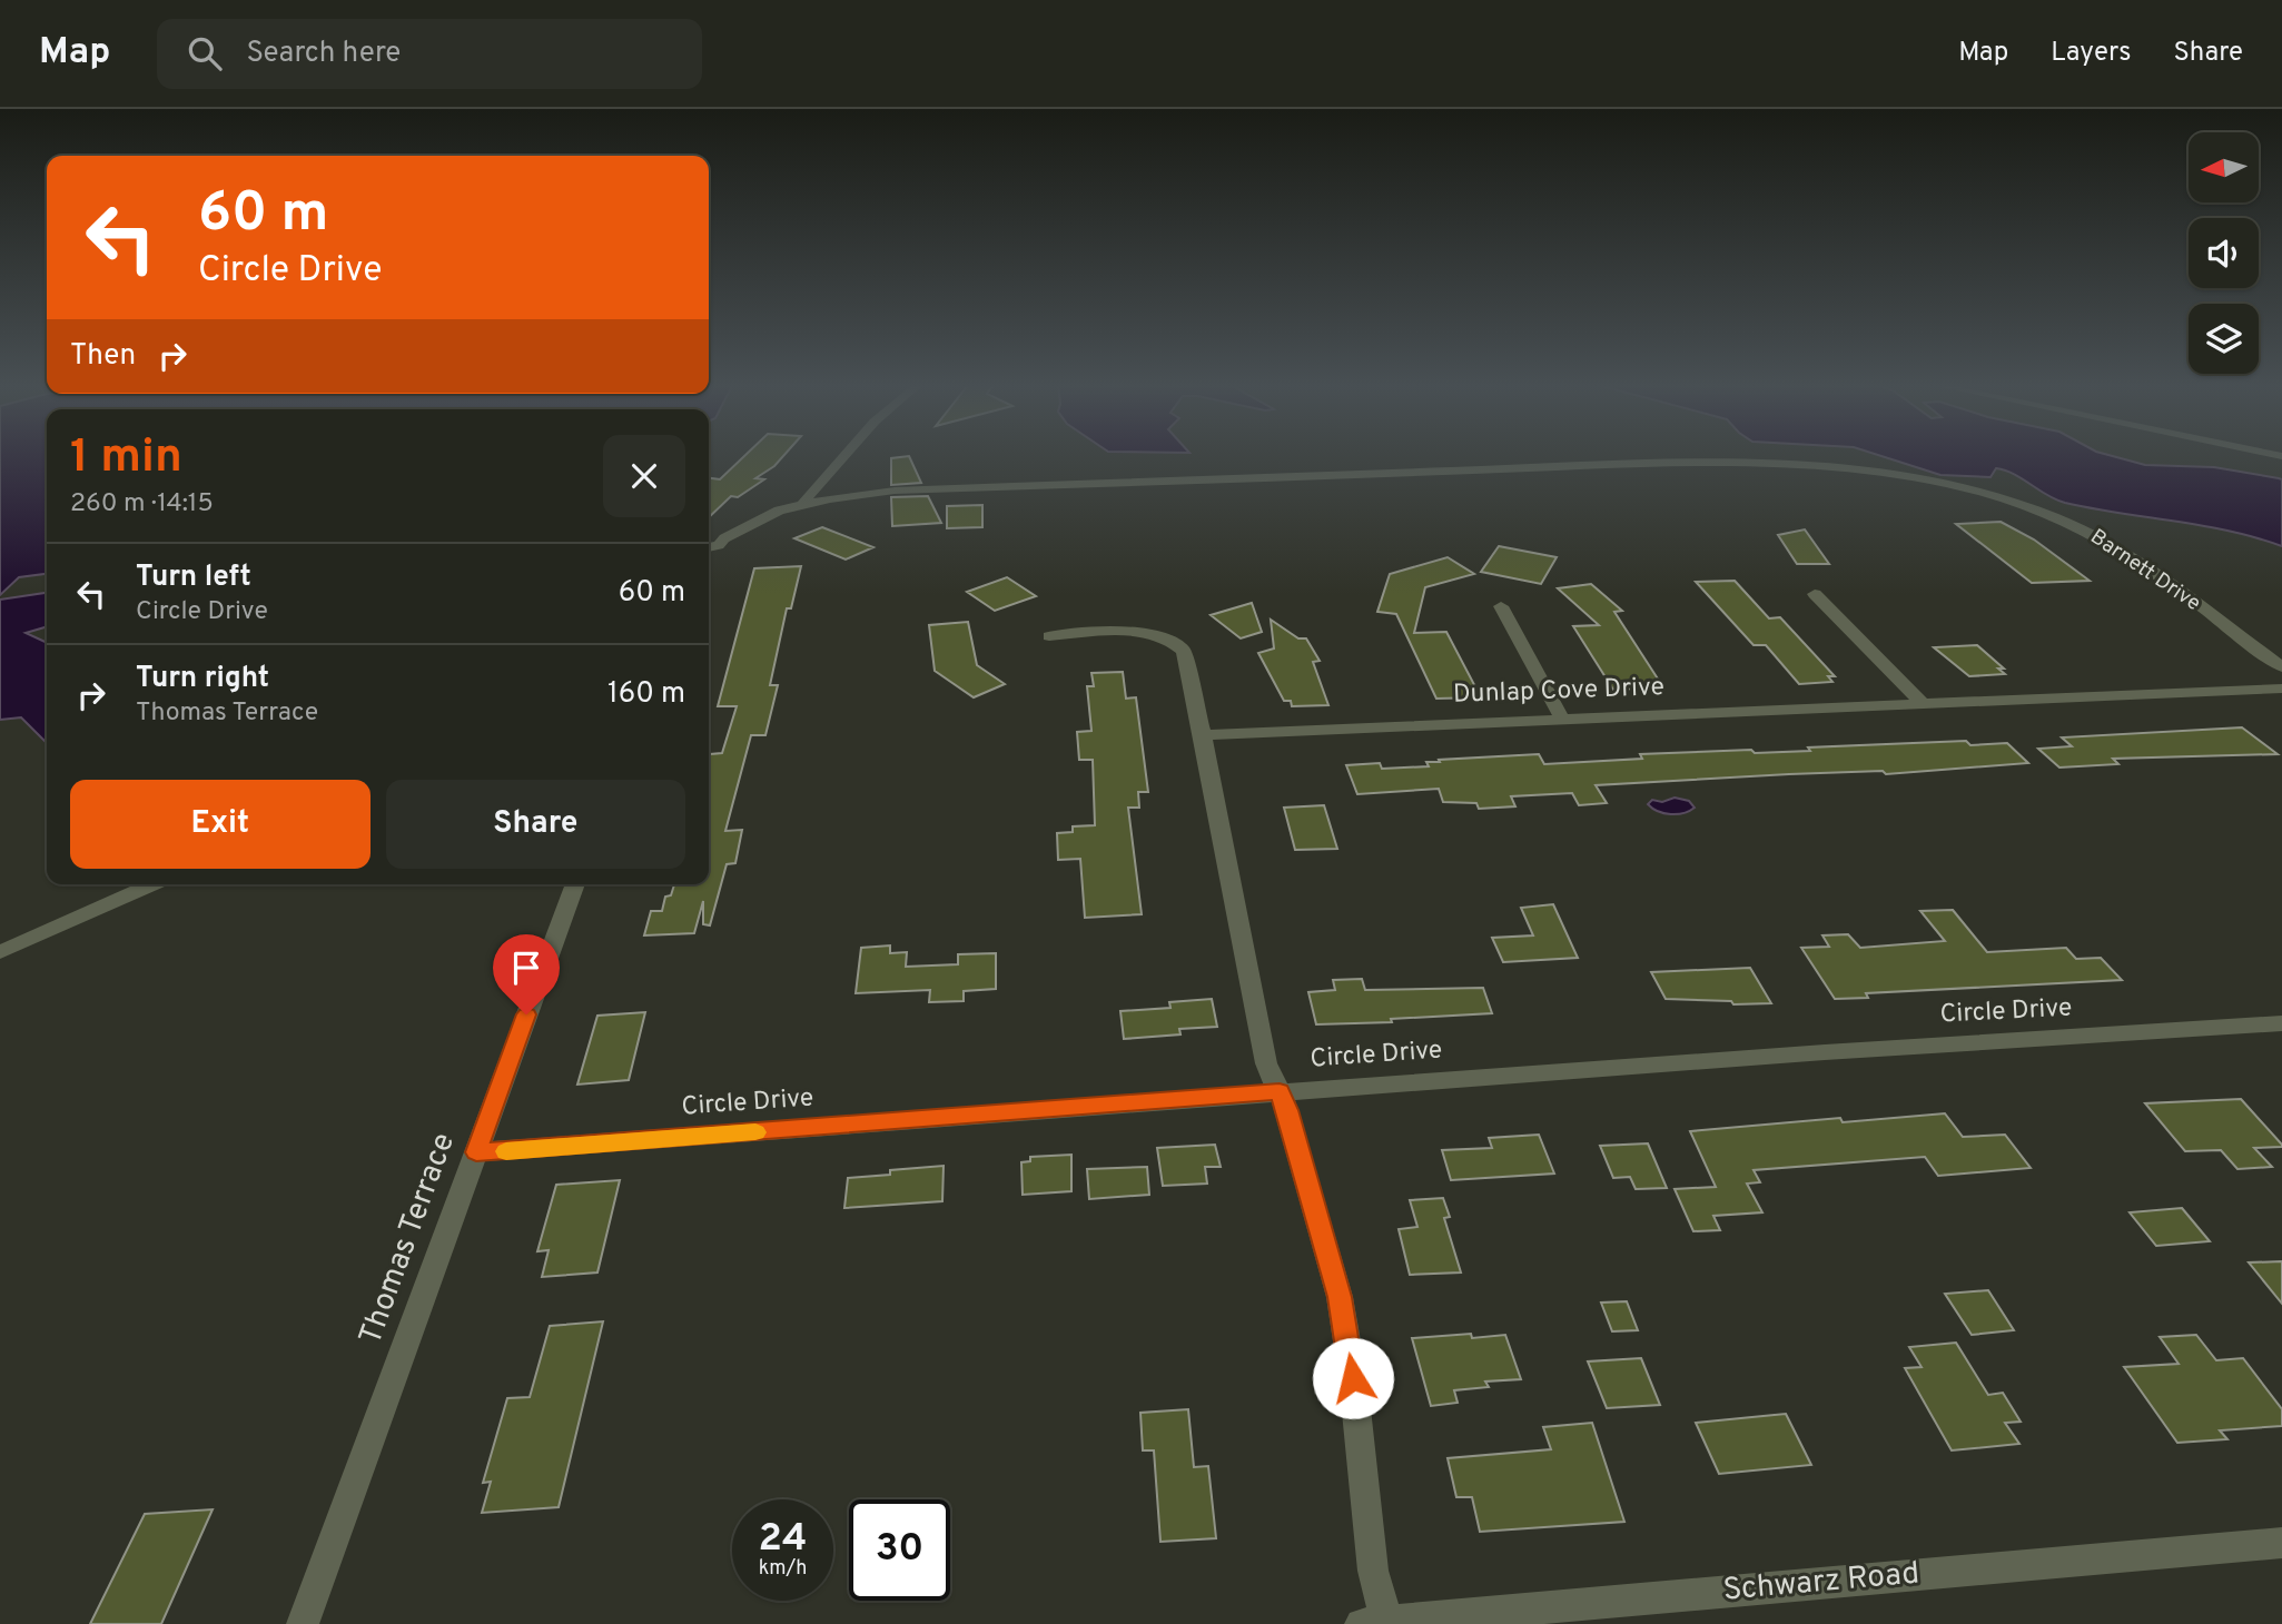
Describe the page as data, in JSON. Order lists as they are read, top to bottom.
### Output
{
  "streets": {
    "street": [
      "Barnett Drive",
      "Dunlap Cove Drive",
      "Circle Drive",
      "Thomas Terrace",
      "Schwarz Road"
    ]
  },
  "crossings": [
    ["Circle Drive", "Thomas Terrace"]
  ],
  "north": "left",
  "page": {
    "header": "Map",
    "search": "Search here",
    "nav": ["Map", "Layers", "Share"],
    "turn": ["60 m", "Circle Drive"],
    "then": "Then",
    "heading": ["1 min", "260 m · 14:15"],
    "list": [
      {
        "name": "Turn left",
        "note": "Circle Drive",
        "value": "60 m"
      },
      {
        "name": "Turn right",
        "note": "Thomas Terrace",
        "value": "160 m"
      }
    ],
    "buttons": ["Exit", "Share"],
    "speed": "24 km/h",
    "limit": "30"
  }
}
